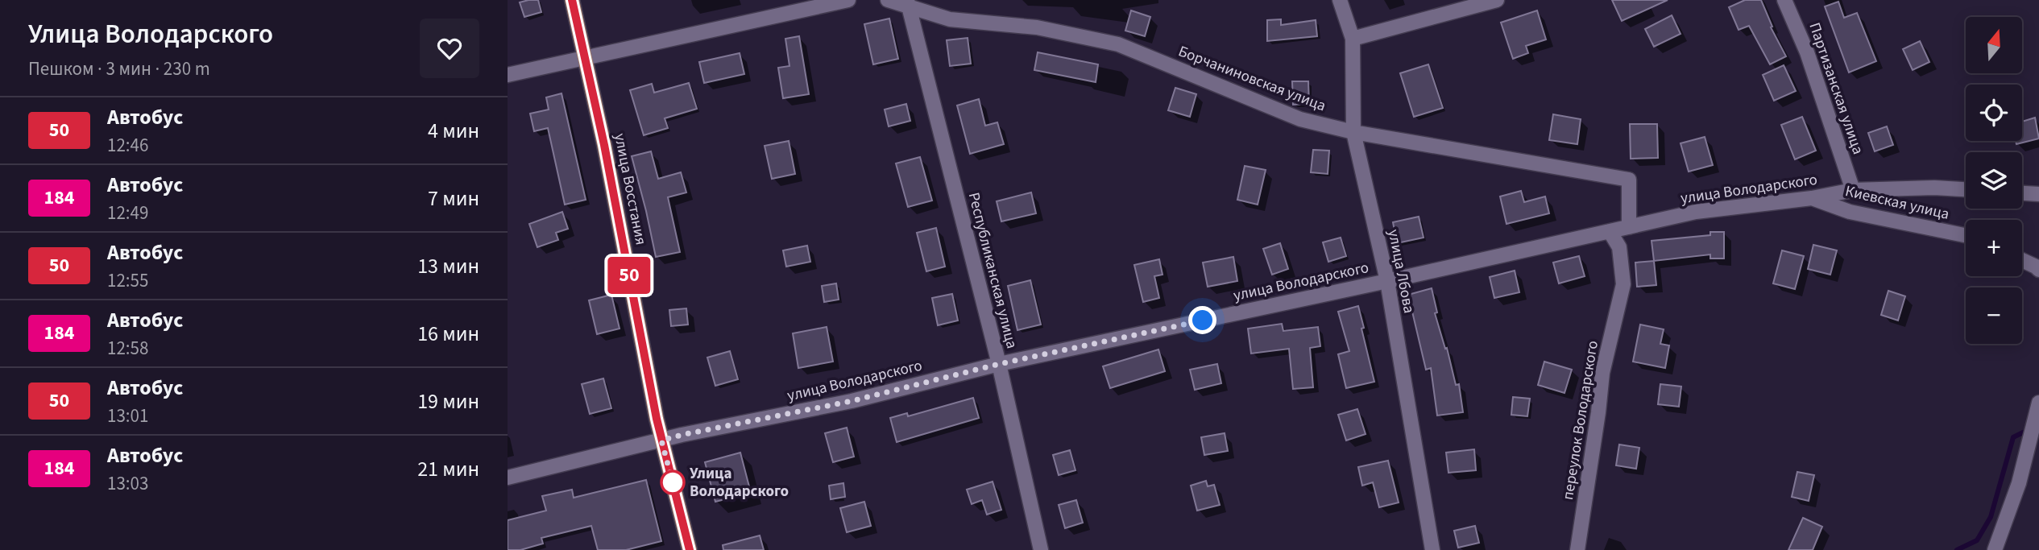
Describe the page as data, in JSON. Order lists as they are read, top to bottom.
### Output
{
  "streets": {
    "street": [
      "Борчаниновская улица",
      "Партизанская улица",
      "улица Восстания",
      "улица Володарского",
      "Киевская улица",
      "Республиканская улица",
      "улица Лбова",
      "переулок Володарского"
    ]
  },
  "crossings": [
    ["Борчаниновская улица", "улица Володарского"],
    ["Борчаниновская улица", "Республиканская улица"],
    ["Борчаниновская улица", "улица Лбова"],
    ["Партизанская улица", "улица Володарского"],
    ["улица Восстания", "улица Володарского"],
    ["улица Володарского", "Киевская улица"],
    ["улица Володарского", "Республиканская улица"],
    ["улица Володарского", "улица Лбова"],
    ["улица Володарского", "переулок Володарского"]
  ],
  "places": ["Улица Володарского"],
  "lines": ["bus line 50"],
  "north": "top",
  "page": {
    "heading": ["Улица Володарского", "Пешком · 3 мин · 230 m"],
    "on_map": "50",
    "map_buttons": ["+", "−"],
    "list": [
      {
        "mark": "50",
        "name": "Автобус",
        "note": "12:46",
        "value": "4 мин"
      },
      {
        "mark": "184",
        "name": "Автобус",
        "note": "12:49",
        "value": "7 мин"
      },
      {
        "mark": "50",
        "name": "Автобус",
        "note": "12:55",
        "value": "13 мин"
      },
      {
        "mark": "184",
        "name": "Автобус",
        "note": "12:58",
        "value": "16 мин"
      },
      {
        "mark": "50",
        "name": "Автобус",
        "note": "13:01",
        "value": "19 мин"
      },
      {
        "mark": "184",
        "name": "Автобус",
        "note": "13:03",
        "value": "21 мин"
      }
    ]
  }
}
